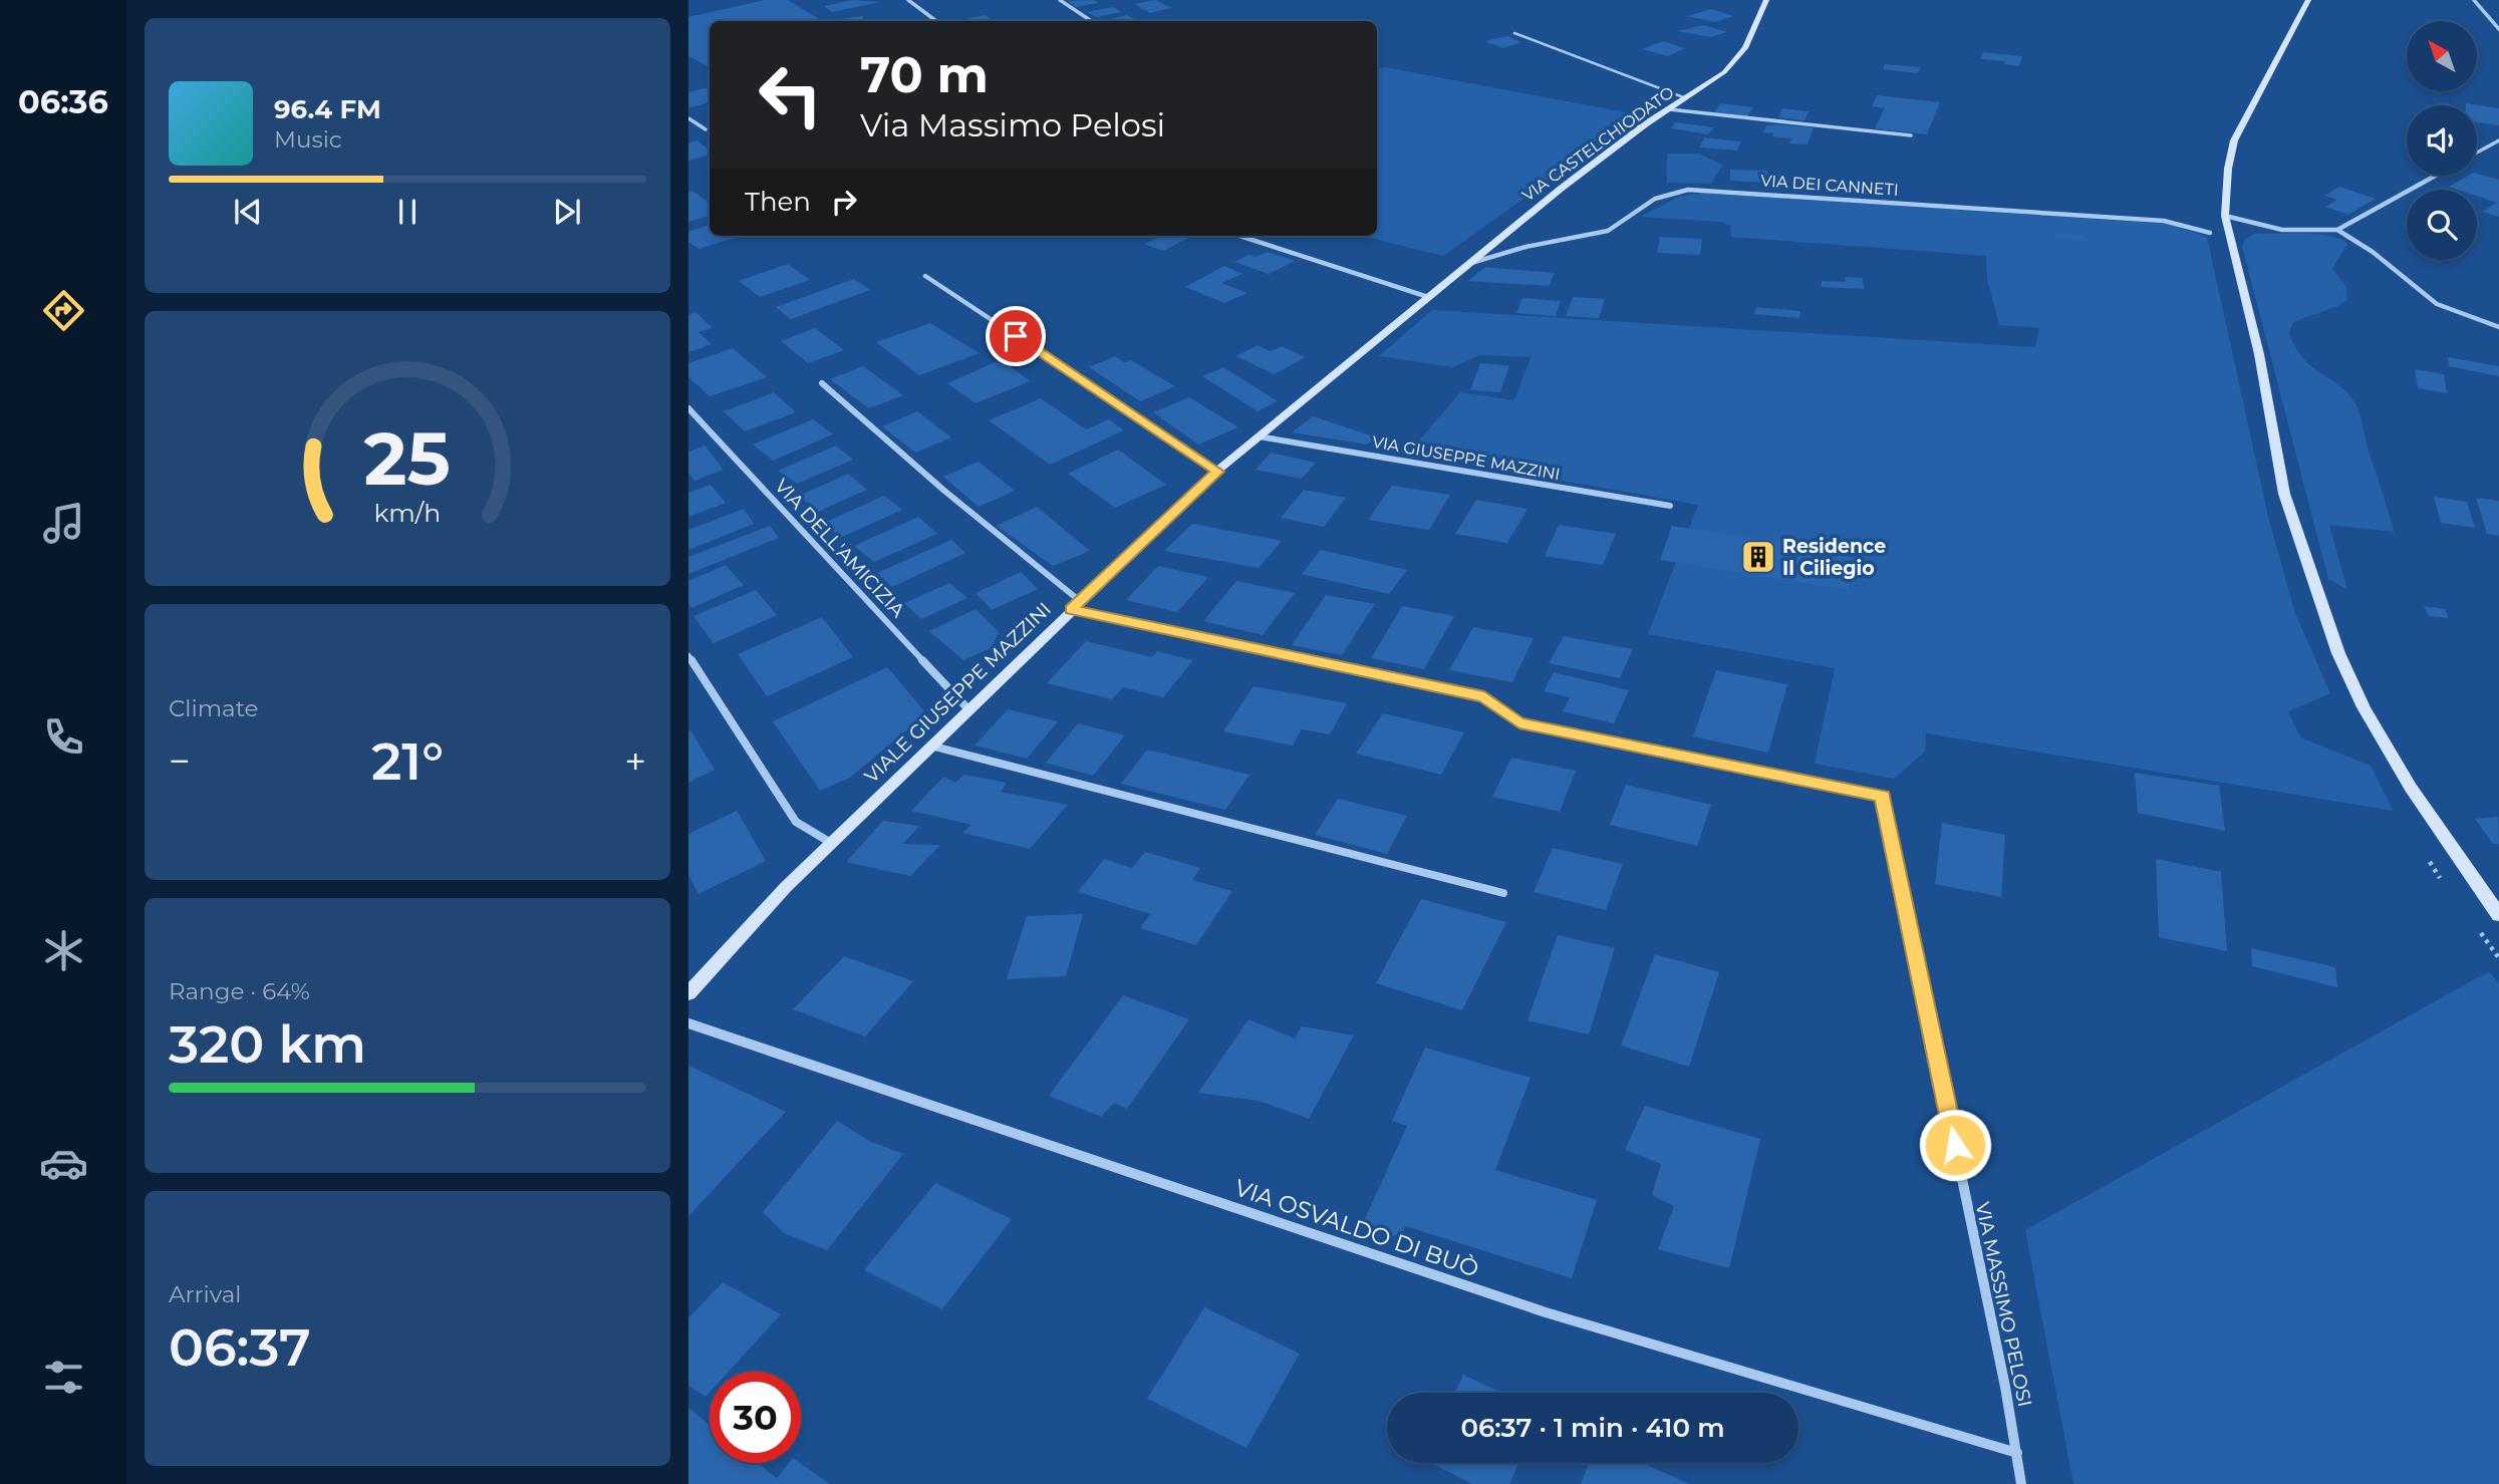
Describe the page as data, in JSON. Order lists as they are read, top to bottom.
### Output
{
  "streets": {
    "street": [
      "VIA CASTELCHIODATO",
      "VIA DEI CANNETI",
      "VIA GIUSEPPE MAZZINI",
      "VIA DELL'AMICIZIA",
      "VIALE GIUSEPPE MAZZINI",
      "VIA OSVALDO DI BUÒ",
      "VIA MASSIMO PELOSI"
    ]
  },
  "crossings": [
    ["VIA CASTELCHIODATO", "VIA DEI CANNETI"],
    ["VIA CASTELCHIODATO", "VIALE GIUSEPPE MAZZINI"],
    ["VIA GIUSEPPE MAZZINI", "VIALE GIUSEPPE MAZZINI"],
    ["VIA DELL'AMICIZIA", "VIALE GIUSEPPE MAZZINI"],
    ["VIALE GIUSEPPE MAZZINI", "VIA MASSIMO PELOSI"],
    ["VIA OSVALDO DI BUÒ", "VIA MASSIMO PELOSI"]
  ],
  "places": {
    "building": ["Residence Il Ciliegio"]
  },
  "north": "top left",
  "page": {
    "tabs": "06:36",
    "turn": ["70 m", "Via Massimo Pelosi"],
    "song": ["96.4 FM", "Music"],
    "then": "Then",
    "tile": [
      "Climate",
      ["Range · 64%", "320 km"],
      ["Arrival", "06:37"]
    ],
    "heat": ["−", "21°", "+"],
    "limit": "30",
    "trip": "06:37 · 1 min · 410 m",
    "gauge": ["25", "km/h"]
  }
}
